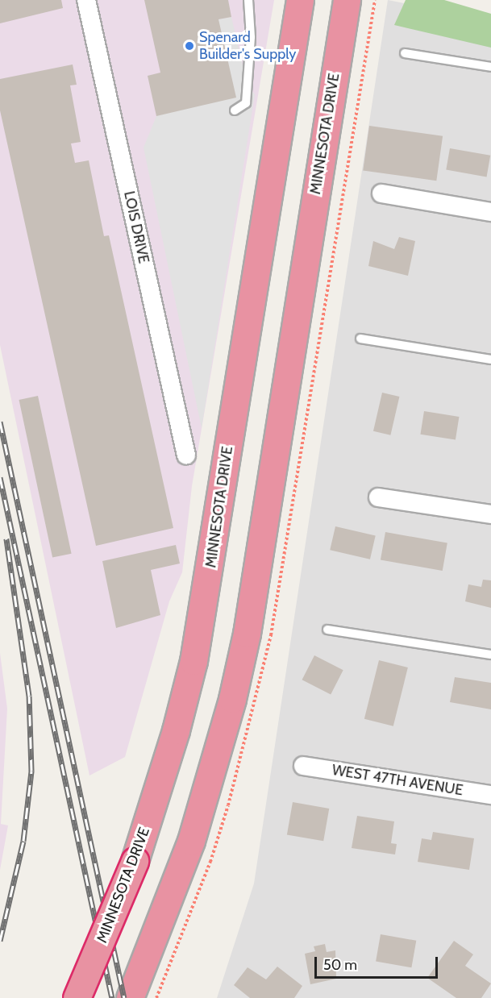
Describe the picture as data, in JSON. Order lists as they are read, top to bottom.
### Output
{
  "streets": {
    "highway": ["MINNESOTA DRIVE"],
    "street": ["LOIS DRIVE", "WEST 47TH AVENUE"]
  },
  "places": ["Spenard Builder's Supply"],
  "scale_bar": "50 m"
}
